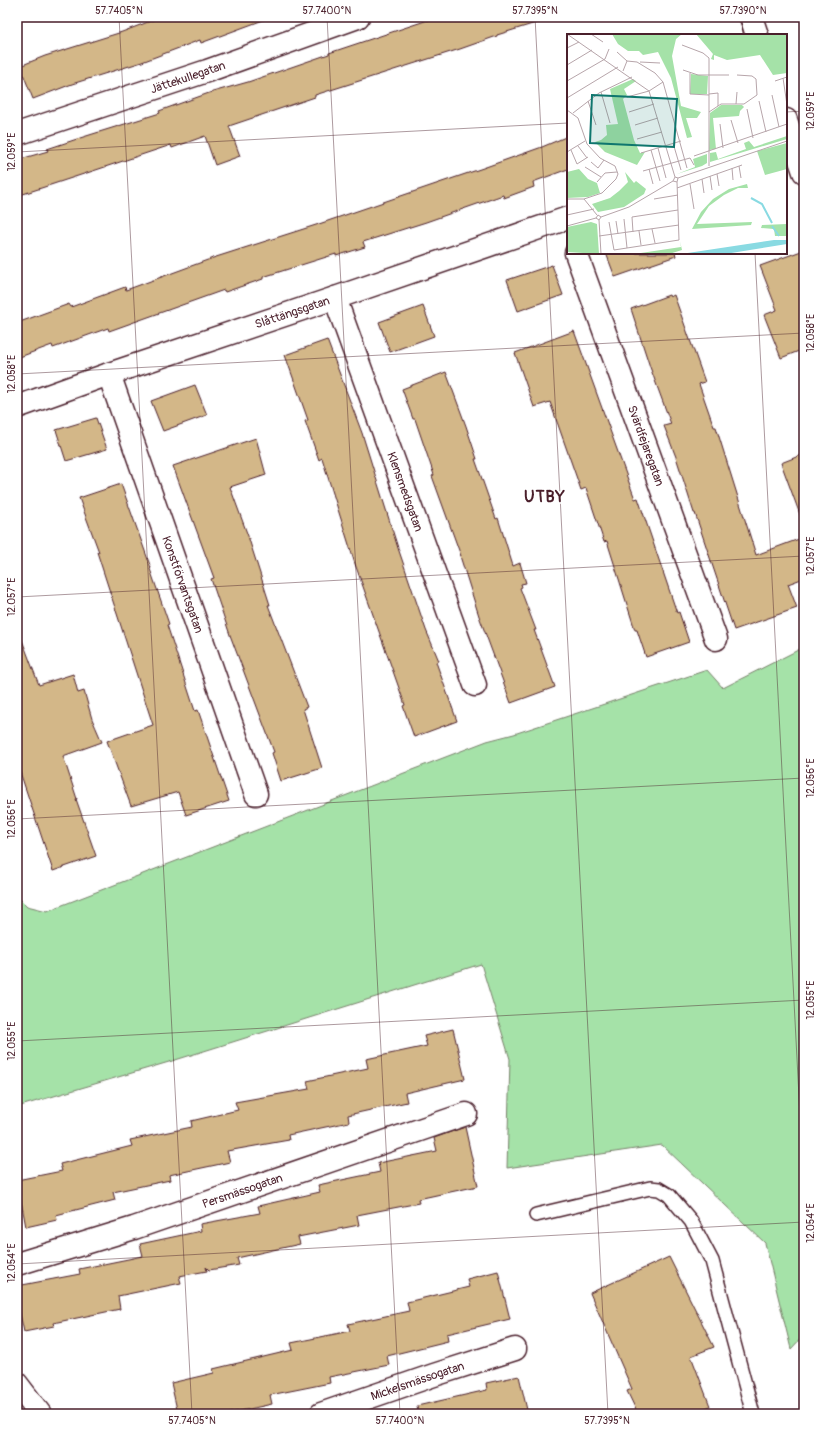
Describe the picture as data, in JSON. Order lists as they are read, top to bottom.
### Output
{
  "streets": {
    "street": [
      "Jättekullegatan",
      "Slåttängsgatan",
      "Svärdfejaregatan",
      "Klensmedsgatan",
      "Konstförvantsgatan",
      "Persmässogatan",
      "Mickelsmässogatan"
    ]
  },
  "crossings": [
    ["Slåttängsgatan", "Klensmedsgatan"],
    ["Slåttängsgatan", "Konstförvantsgatan"]
  ],
  "districts": ["UTBY"],
  "coordinates": [
    "57.7405°N",
    "57.7400°N",
    "57.7395°N",
    "57.7390°N",
    "12.059°E",
    "12.058°E",
    "12.057°E",
    "12.056°E",
    "12.055°E",
    "12.054°E"
  ]
}
